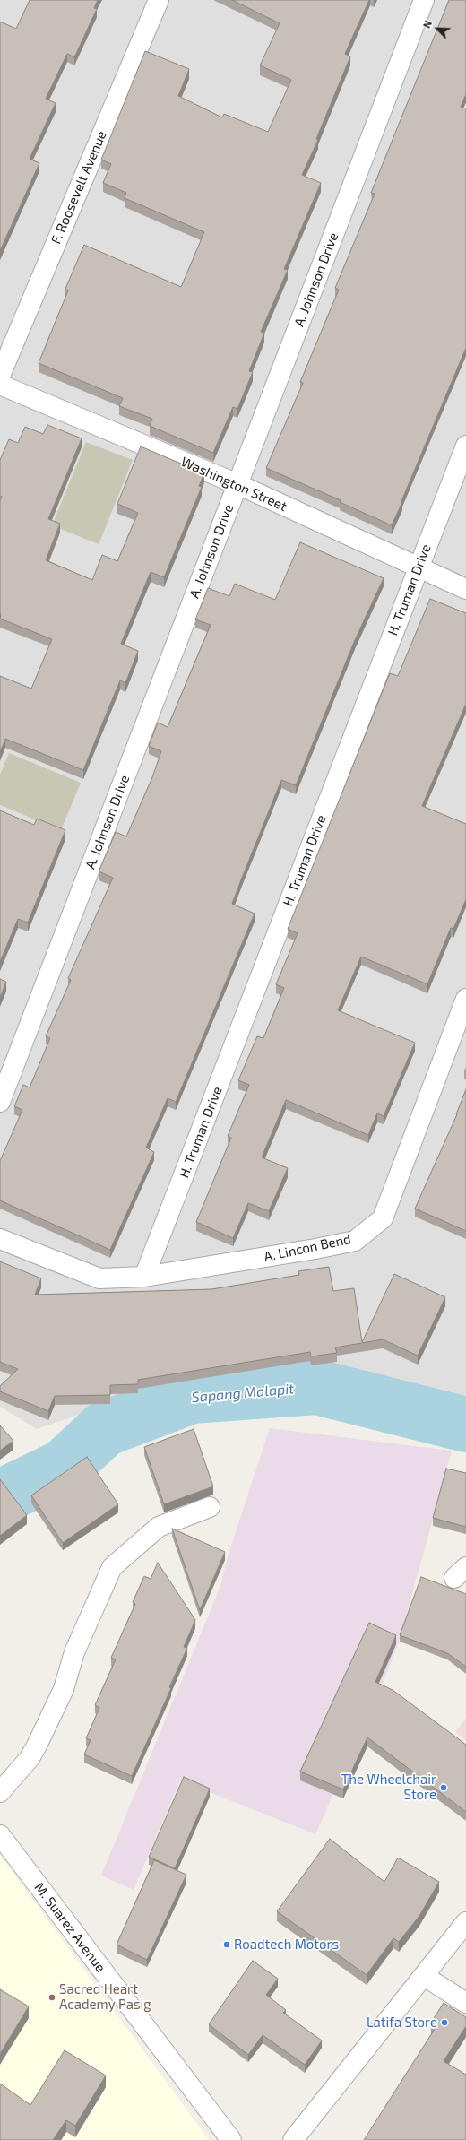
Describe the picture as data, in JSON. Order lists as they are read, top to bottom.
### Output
{
  "streets": {
    "street": [
      "F. Roosevelt Avenue",
      "A. Johnson Drive",
      "Washington Street",
      "H. Truman Drive",
      "A. Lincon Bend",
      "M. Suarez Avenue"
    ]
  },
  "crossings": [
    ["A. Johnson Drive", "Washington Street"],
    ["Washington Street", "H. Truman Drive"],
    ["H. Truman Drive", "A. Lincon Bend"]
  ],
  "water": ["Sapang Malapit"],
  "places": [
    "The Wheelchair Store",
    "Roadtech Motors",
    "Sacred Heart Academy Pasig",
    "Latifa Store"
  ],
  "north": "top left"
}
